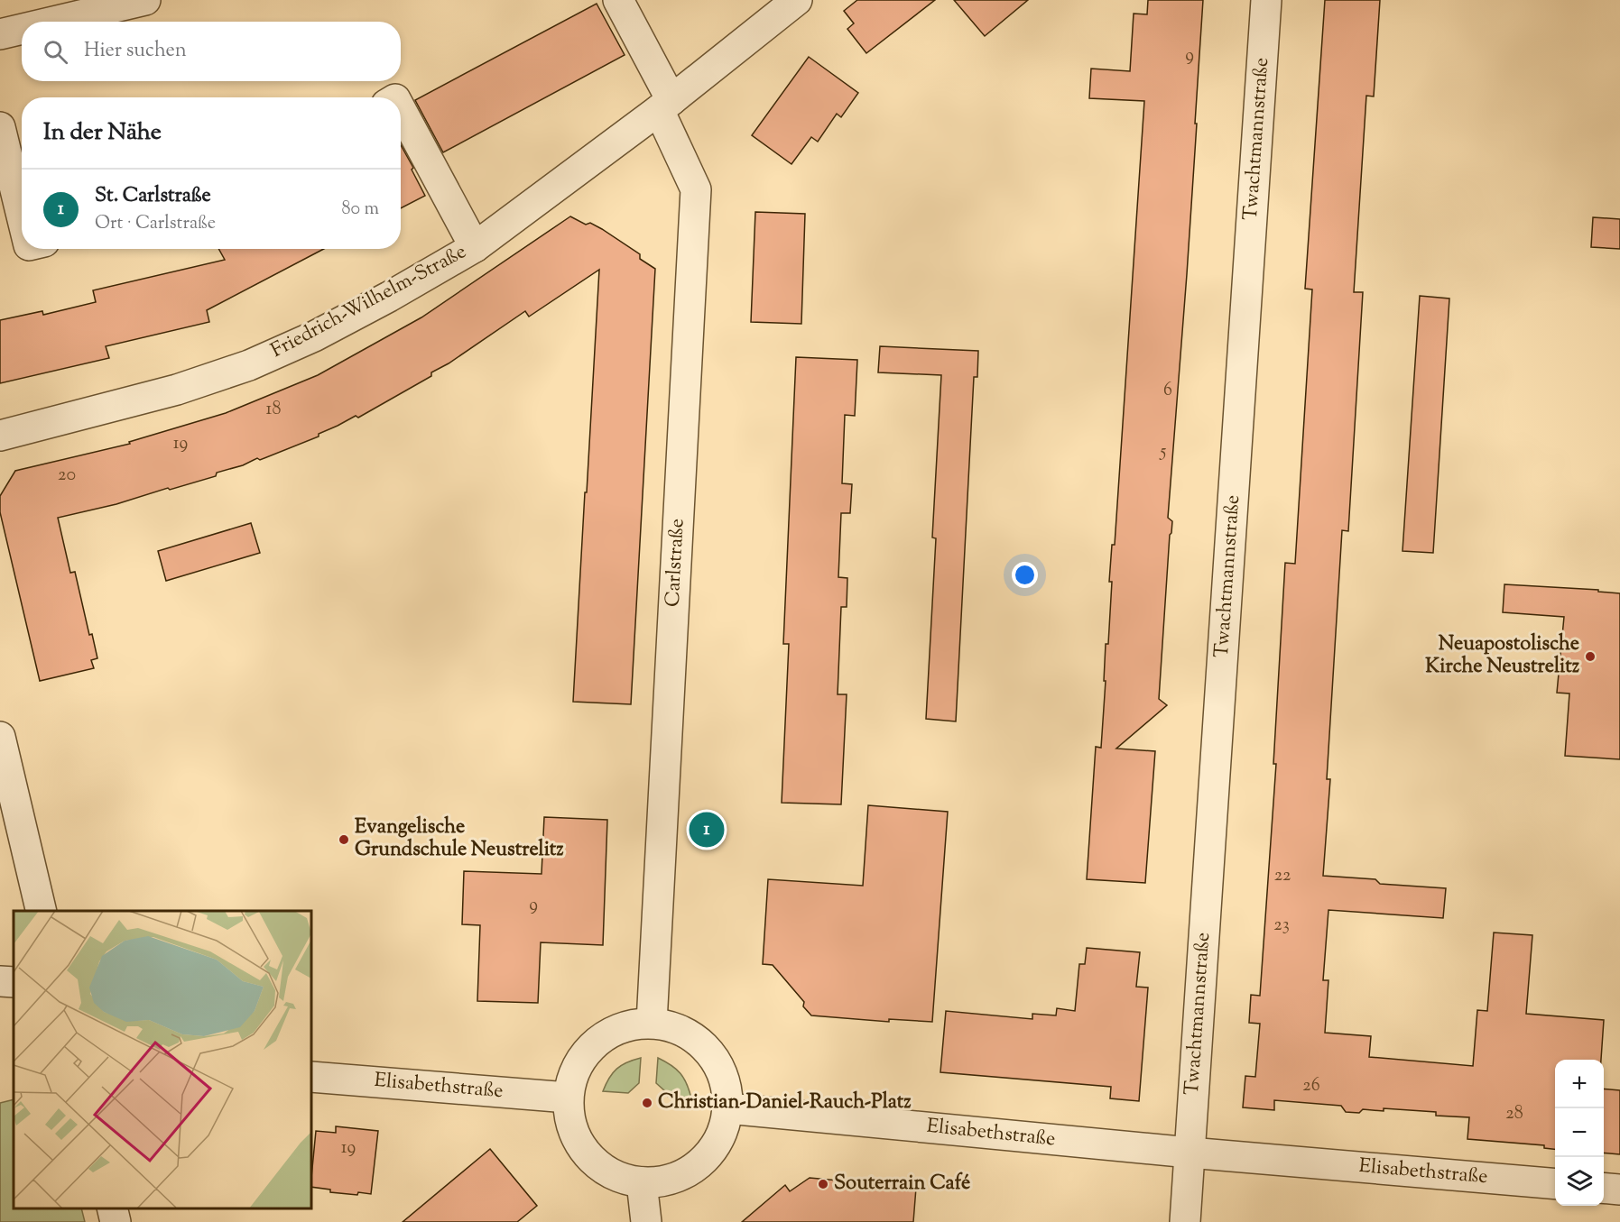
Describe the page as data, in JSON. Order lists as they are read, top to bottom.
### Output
{
  "streets": {
    "street": [
      "Twachtmannstraße",
      "Friedrich-Wilhelm-Straße",
      "Carlstraße",
      "Elisabethstraße"
    ]
  },
  "crossings": [
    ["Twachtmannstraße", "Elisabethstraße"],
    ["Friedrich-Wilhelm-Straße", "Carlstraße"],
    ["Carlstraße", "Elisabethstraße"]
  ],
  "places": [
    "Neuapostolische Kirche Neustrelitz",
    "Evangelische Grundschule Neustrelitz",
    "Christian-Daniel-Rauch-Platz",
    "Souterrain Café"
  ],
  "house_numbers": [
    "9",
    "6",
    "18",
    "19",
    "5",
    "20",
    "22",
    "9",
    "23",
    "26",
    "28",
    "19"
  ],
  "page": {
    "search": "Hier suchen",
    "heading": "In der Nähe",
    "list": [
      {
        "mark": "1",
        "name": "St. Carlstraße",
        "note": "Ort · Carlstraße",
        "value": "80 m"
      }
    ],
    "pins": "1",
    "map_buttons": ["+", "−"]
  }
}
